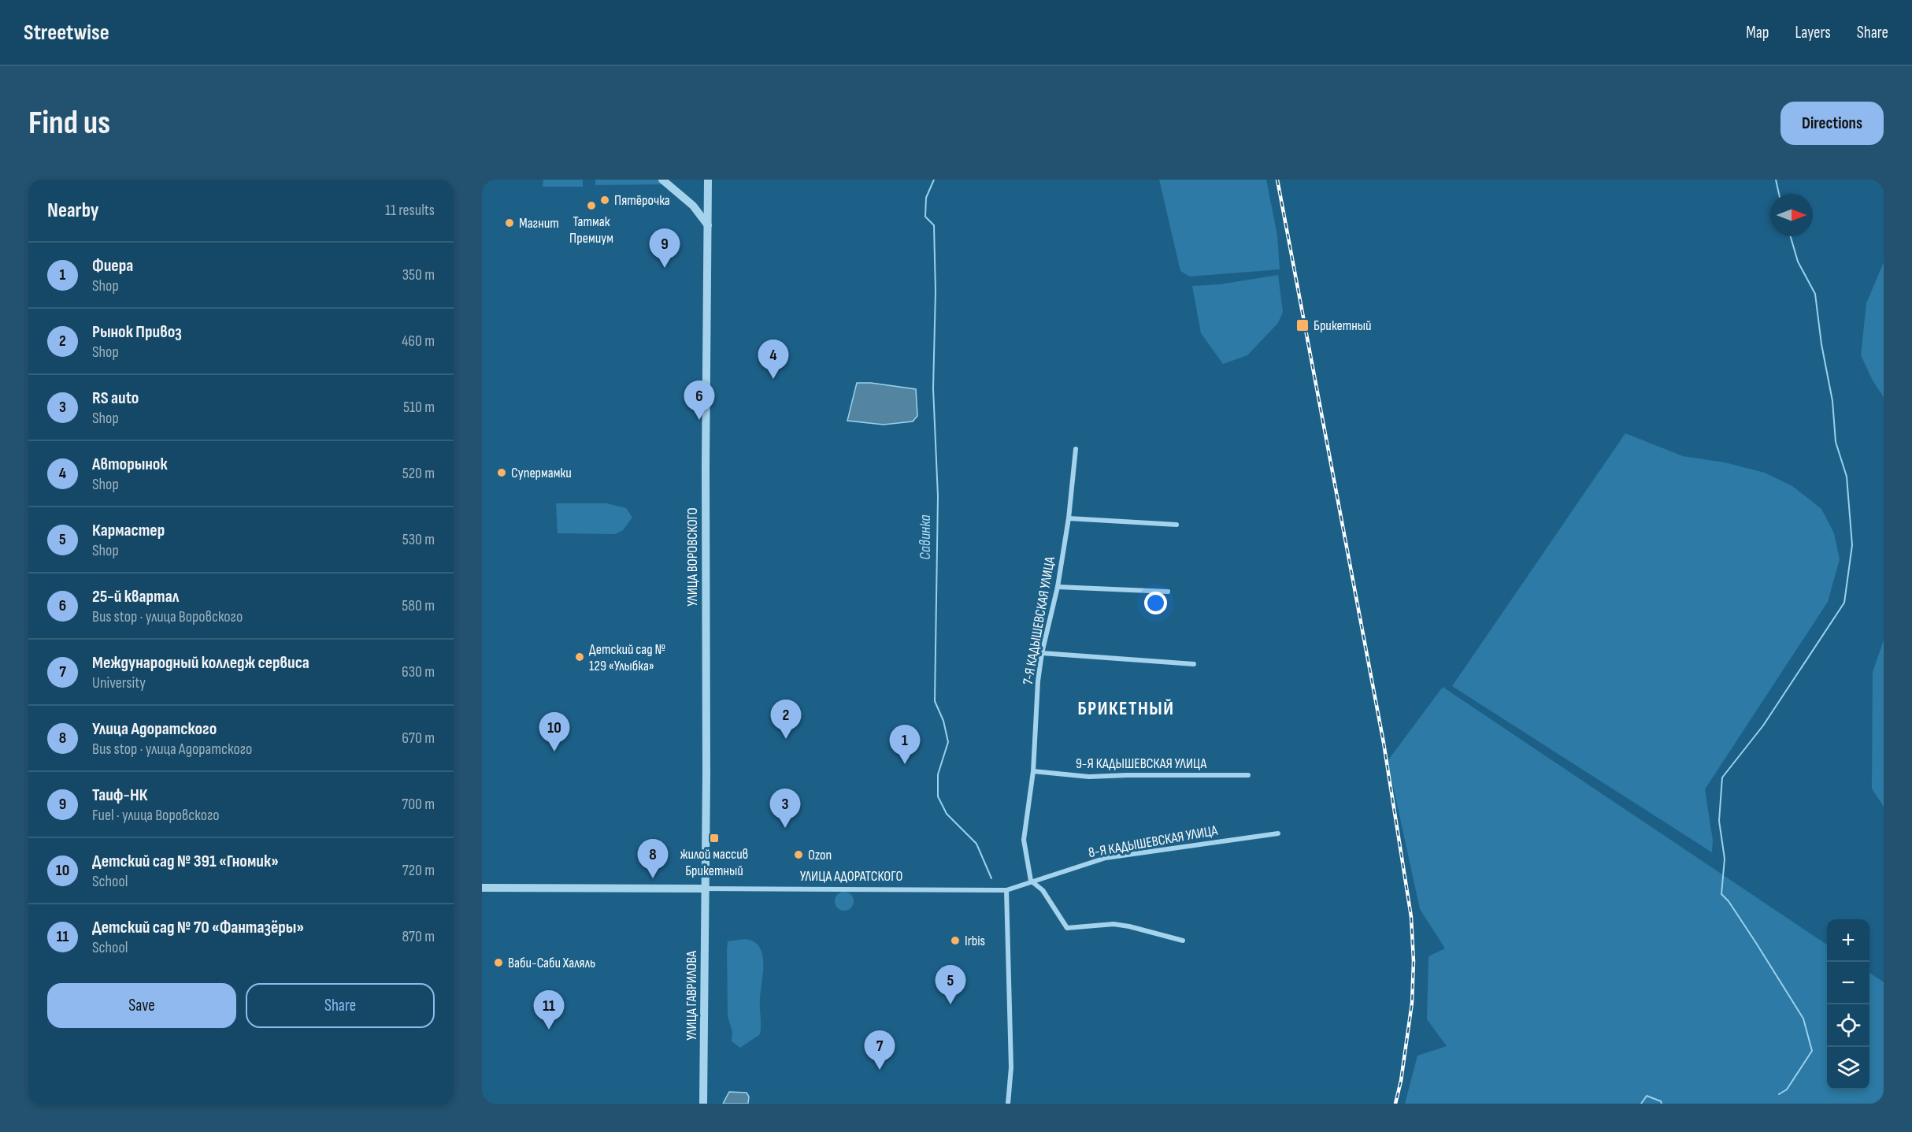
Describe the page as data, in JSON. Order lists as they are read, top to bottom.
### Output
{
  "streets": {
    "street": [
      "УЛИЦА ВОРОВСКОГО",
      "7-Я КАДЫШЕВСКАЯ УЛИЦА",
      "9-Я КАДЫШЕВСКАЯ УЛИЦА",
      "8-Я КАДЫШЕВСКАЯ УЛИЦА",
      "УЛИЦА АДОРАТСКОГО",
      "УЛИЦА ГАВРИЛОВА"
    ]
  },
  "crossings": [
    ["УЛИЦА ВОРОВСКОГО", "УЛИЦА АДОРАТСКОГО"],
    ["УЛИЦА ВОРОВСКОГО", "УЛИЦА ГАВРИЛОВА"],
    ["7-Я КАДЫШЕВСКАЯ УЛИЦА", "9-Я КАДЫШЕВСКАЯ УЛИЦА"],
    ["7-Я КАДЫШЕВСКАЯ УЛИЦА", "8-Я КАДЫШЕВСКАЯ УЛИЦА"],
    ["8-Я КАДЫШЕВСКАЯ УЛИЦА", "УЛИЦА АДОРАТСКОГО"],
    ["УЛИЦА АДОРАТСКОГО", "УЛИЦА ГАВРИЛОВА"]
  ],
  "districts": ["БРИКЕТНЫЙ"],
  "water": ["Савинка"],
  "places": {
    "other": [
      "Пятёрочка",
      "Татмак Премиум",
      "Магнит",
      "Супермамки",
      "Детский сад № 129 «Улыбка»",
      "Ozon",
      "Irbis",
      "Ваби-Саби Халяль"
    ],
    "transit": ["Брикетный", "жилой массив Брикетный"]
  },
  "north": "right",
  "page": {
    "header": "Streetwise",
    "nav": ["Map", "Layers", "Share"],
    "buttons": [
      "Directions",
      ["Save", "Share"]
    ],
    "title": "Find us",
    "heading": ["Nearby", "11 results"],
    "pins": [
      "9",
      "4",
      "6",
      "2",
      "10",
      "1",
      "3",
      "8",
      "5",
      "11",
      "7"
    ],
    "list": [
      {
        "mark": "1",
        "name": "Фиера",
        "note": "Shop",
        "value": "350 m"
      },
      {
        "mark": "2",
        "name": "Рынок Привоз",
        "note": "Shop",
        "value": "460 m"
      },
      {
        "mark": "3",
        "name": "RS auto",
        "note": "Shop",
        "value": "510 m"
      },
      {
        "mark": "4",
        "name": "Авторынок",
        "note": "Shop",
        "value": "520 m"
      },
      {
        "mark": "5",
        "name": "Кармастер",
        "note": "Shop",
        "value": "530 m"
      },
      {
        "mark": "6",
        "name": "25-й квартал",
        "note": "Bus stop · улица Воровского",
        "value": "580 m"
      },
      {
        "mark": "7",
        "name": "Международный колледж сервиса",
        "note": "University",
        "value": "630 m"
      },
      {
        "mark": "8",
        "name": "Улица Адоратского",
        "note": "Bus stop · улица Адоратского",
        "value": "670 m"
      },
      {
        "mark": "9",
        "name": "Таиф-НК",
        "note": "Fuel · улица Воровского",
        "value": "700 m"
      },
      {
        "mark": "10",
        "name": "Детский сад № 391 «Гномик»",
        "note": "School",
        "value": "720 m"
      },
      {
        "mark": "11",
        "name": "Детский сад № 70 «Фантазёры»",
        "note": "School",
        "value": "870 m"
      }
    ],
    "map_buttons": ["+", "−"]
  }
}
